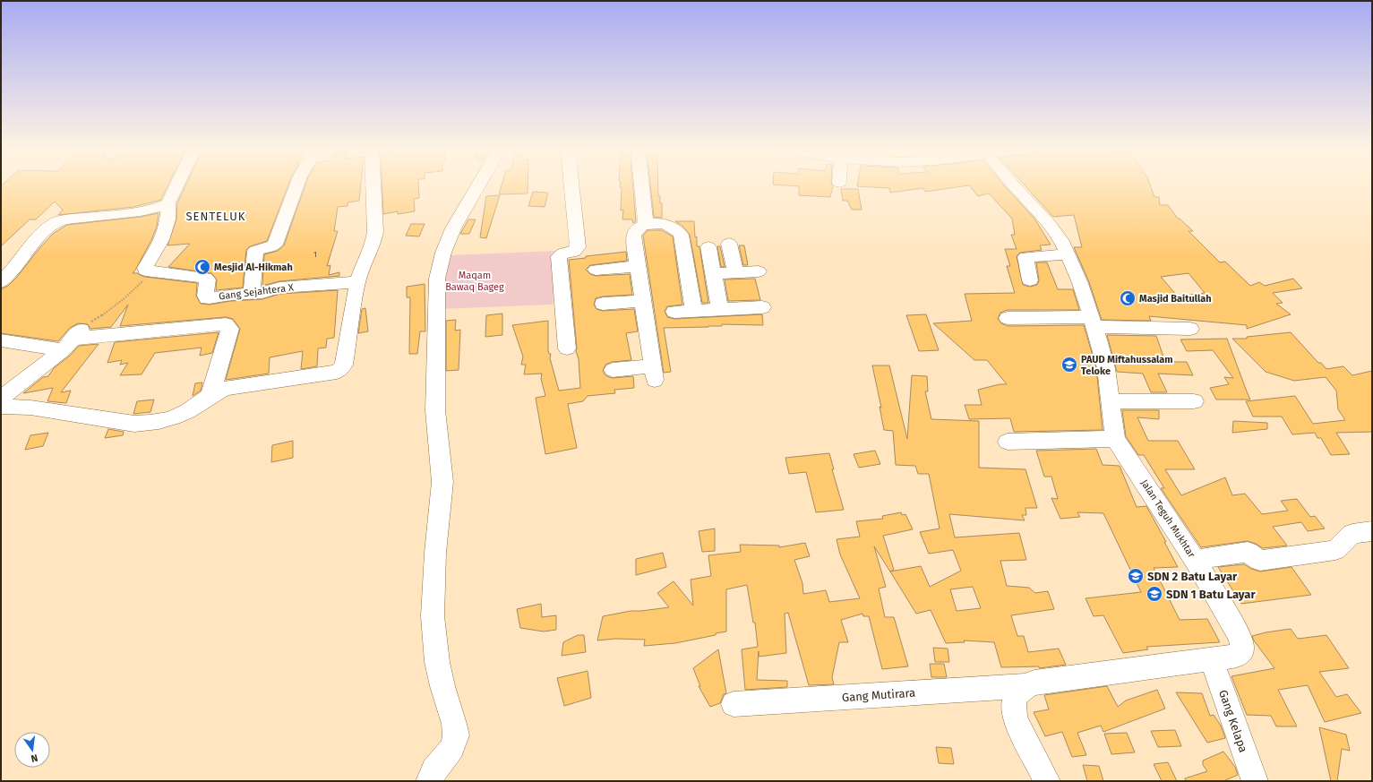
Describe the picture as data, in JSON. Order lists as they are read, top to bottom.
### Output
{
  "streets": {
    "street": [
      "Gang Sejahtera X",
      "Jalan Teguh Mukhtar",
      "Gang Mutirara",
      "Gang Kelapa"
    ]
  },
  "crossings": [
    ["Jalan Teguh Mukhtar", "Gang Mutirara"],
    ["Jalan Teguh Mukhtar", "Gang Kelapa"]
  ],
  "districts": ["SENTELUK"],
  "parks": ["Maqam Bawaq Bageg"],
  "places": {
    "mosque": ["Mesjid Al-Hikmah", "Masjid Baitullah"],
    "school or university": ["PAUD Miftahussalam Teloke", "SDN 2 Batu Layar", "SDN 1 Batu Layar"]
  },
  "house_numbers": ["1"],
  "north": "bottom"
}
